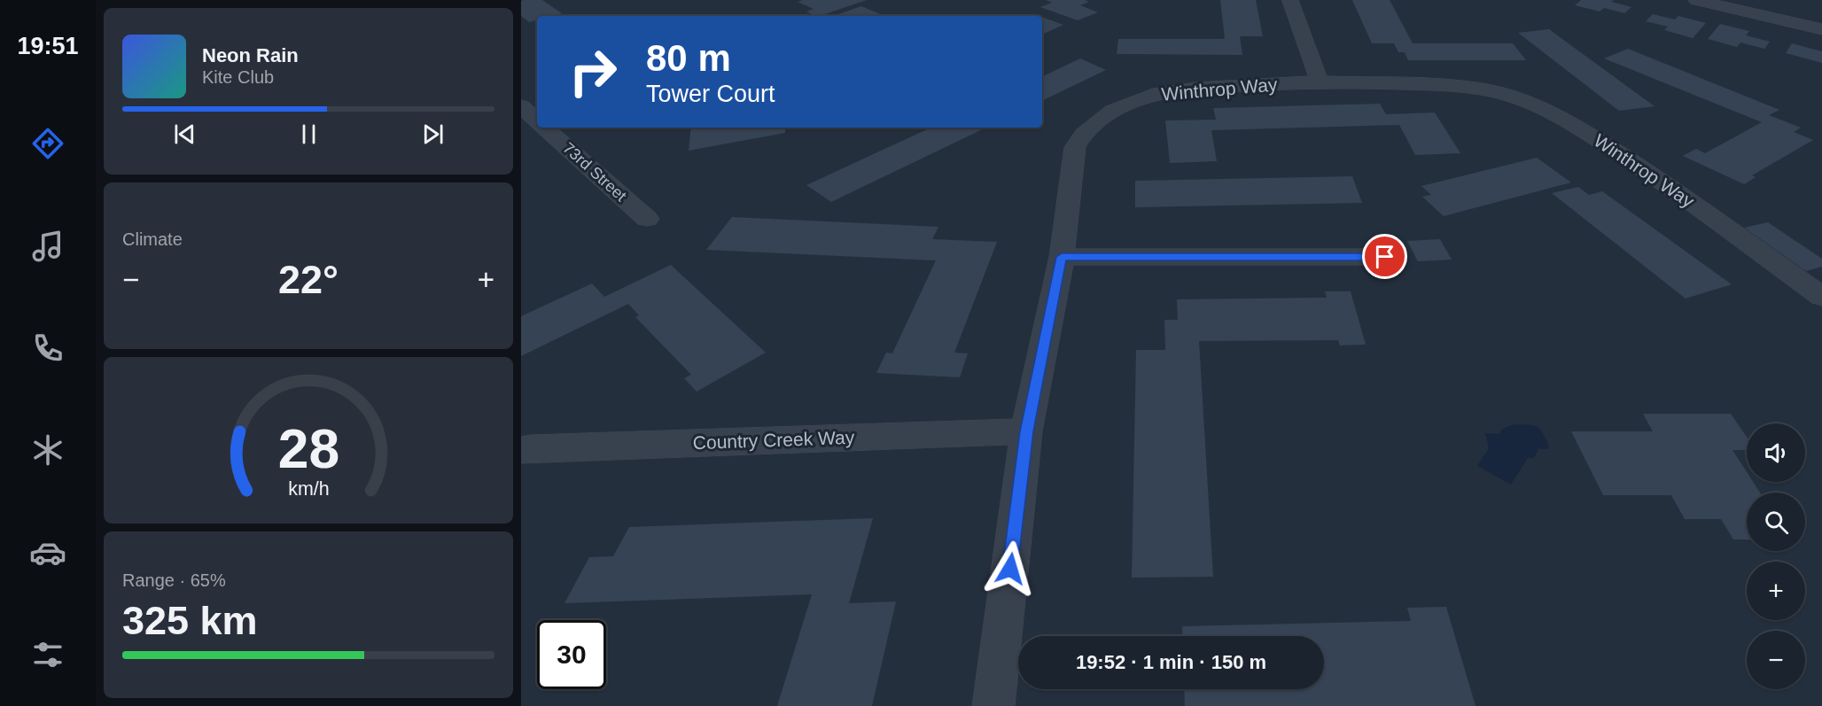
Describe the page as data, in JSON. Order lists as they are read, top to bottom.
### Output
{
  "streets": {
    "street": ["Winthrop Way", "73rd Street", "Country Creek Way"]
  },
  "crossings": [
    ["Winthrop Way", "Country Creek Way"]
  ],
  "page": {
    "tabs": "19:51",
    "turn": ["80 m", "Tower Court"],
    "song": ["Neon Rain", "Kite Club"],
    "tile": [
      "Climate",
      ["Range · 65%", "325 km"]
    ],
    "heat": ["−", "22°", "+"],
    "map_buttons": ["+", "−"],
    "limit": "30",
    "trip": "19:52 · 1 min · 150 m",
    "gauge": ["28", "km/h"]
  }
}
